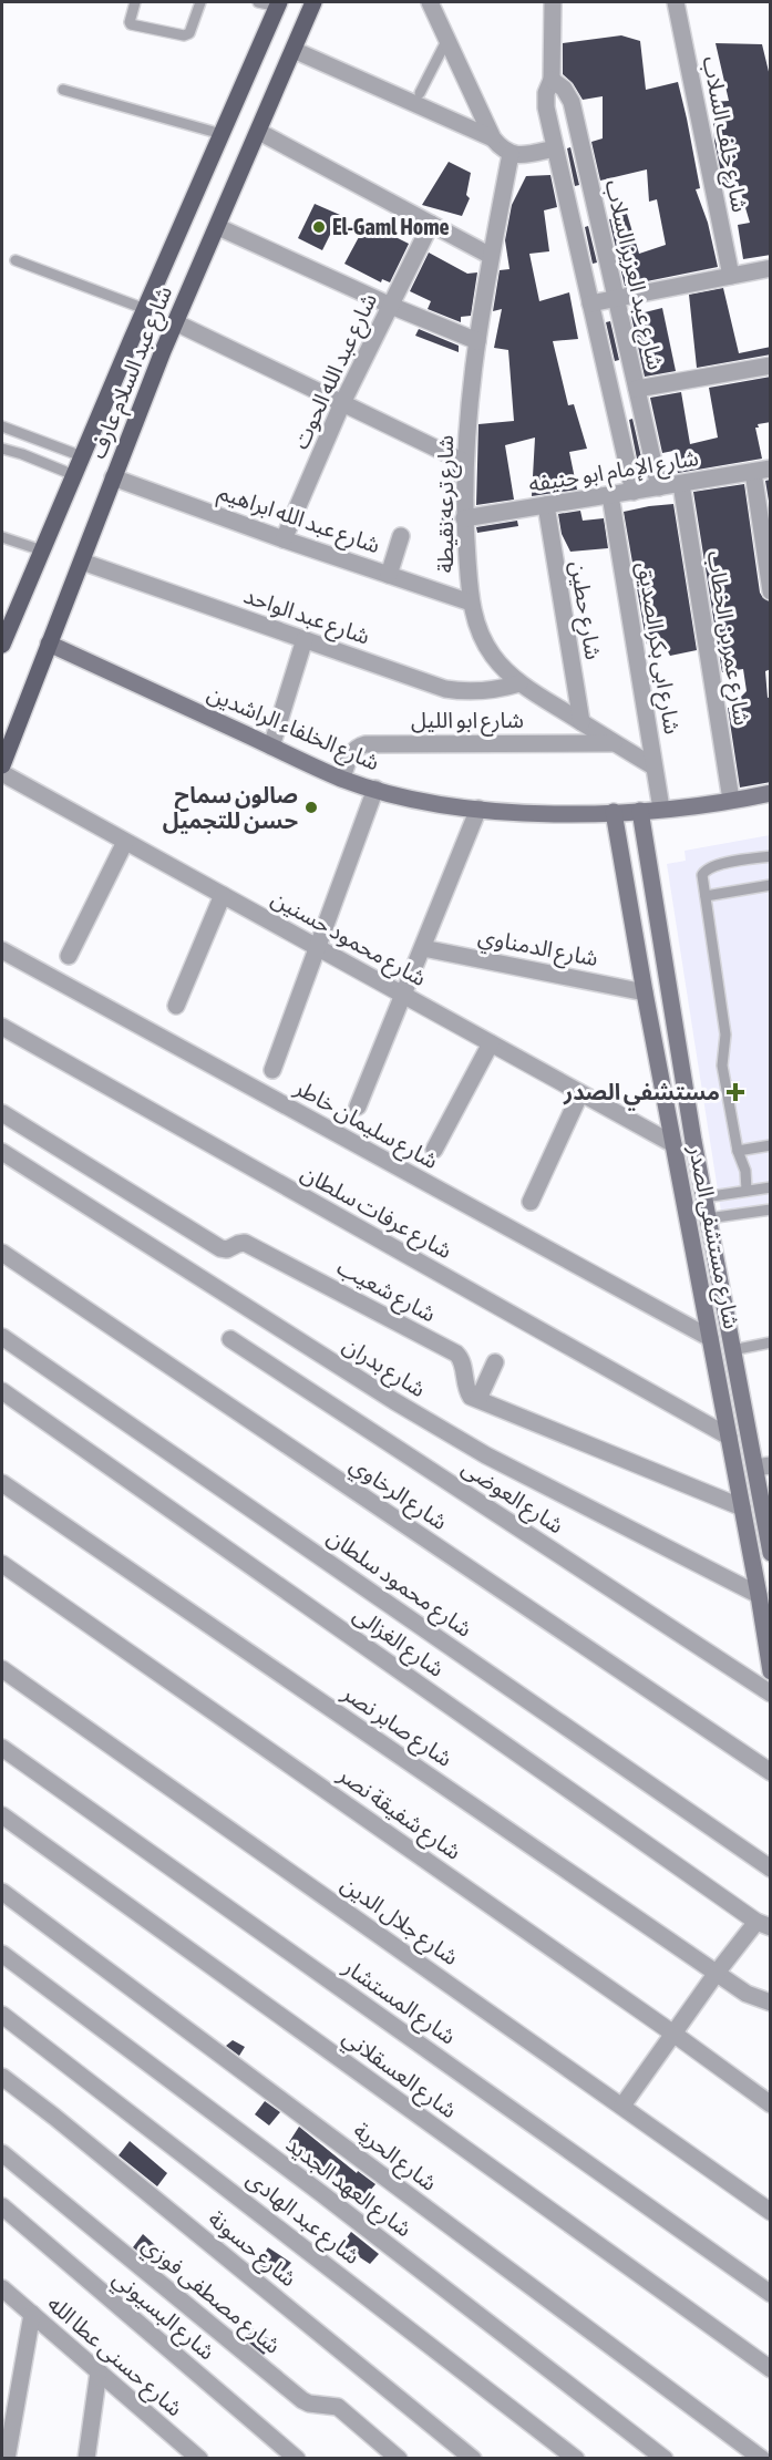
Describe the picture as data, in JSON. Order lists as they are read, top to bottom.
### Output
{
  "streets": {
    "main road": ["شارع عبد السلام عارف", "شارع الخلفاء الراشدين", "شارع مستشفى الصدر"],
    "street": [
      "شارع خلف السلاب",
      "شارع عبد العزيز السلاب",
      "شارع عبد الله الحوت",
      "شارع الإمام ابو حنيفه",
      "شارع ترعه نقيطة",
      "شارع عبد الله ابراهيم",
      "شارع حطين",
      "شارع عبد الواحد",
      "شارع عمر بن الخطاب",
      "شارع ابى بكر الصديق",
      "شارع ابو الليل",
      "شارع محمود حسنين",
      "شارع الدمناوي",
      "شارع سليمان خاطر",
      "شارع عرفات سلطان",
      "شارع شعيب",
      "شارع بدران",
      "شارع الرخاوي",
      "شارع العوضى",
      "شارع محمود سلطان",
      "شارع الغزالى",
      "شارع صابر نصر",
      "شارع شفيقة نصر",
      "شارع جلال الدين",
      "شارع المستشار",
      "شارع العسقلاني",
      "شارع الحرية",
      "شارع العهد الجديد",
      "شارع عبد الهادى",
      "شارع حسونة",
      "شارع مصطفى فوزي",
      "شارع البسيوني",
      "شارع حسنى عطا الله"
    ]
  },
  "crossings": [
    ["شارع عبد العزيز السلاب", "شارع الإمام ابو حنيفه"],
    ["شارع عبد الله الحوت", "شارع عبد الله ابراهيم"],
    ["شارع عبد السلام عارف", "شارع عبد الله ابراهيم"],
    ["شارع عبد السلام عارف", "شارع عبد الواحد"],
    ["شارع عبد السلام عارف", "شارع الخلفاء الراشدين"],
    ["شارع الإمام ابو حنيفه", "شارع ترعه نقيطة"],
    ["شارع الإمام ابو حنيفه", "شارع حطين"],
    ["شارع الإمام ابو حنيفه", "شارع عمر بن الخطاب"],
    ["شارع الإمام ابو حنيفه", "شارع ابى بكر الصديق"],
    ["شارع ترعه نقيطة", "شارع عبد الله ابراهيم"],
    ["شارع ترعه نقيطة", "شارع حطين"],
    ["شارع ترعه نقيطة", "شارع عبد الواحد"],
    ["شارع ترعه نقيطة", "شارع ابى بكر الصديق"],
    ["شارع ترعه نقيطة", "شارع ابو الليل"],
    ["شارع عمر بن الخطاب", "شارع الخلفاء الراشدين"],
    ["شارع ابى بكر الصديق", "شارع الخلفاء الراشدين"],
    ["شارع ابو الليل", "شارع الخلفاء الراشدين"],
    ["شارع الخلفاء الراشدين", "شارع مستشفى الصدر"],
    ["شارع محمود حسنين", "شارع مستشفى الصدر"],
    ["شارع الدمناوي", "شارع مستشفى الصدر"],
    ["شارع سليمان خاطر", "شارع مستشفى الصدر"],
    ["شارع عرفات سلطان", "شارع مستشفى الصدر"],
    ["شارع مستشفى الصدر", "شارع بدران"]
  ],
  "places": {
    "other": ["El-Gaml Home", "صالون سماح حسن للتجميل"],
    "health": ["مستشفي الصدر"]
  }
}
